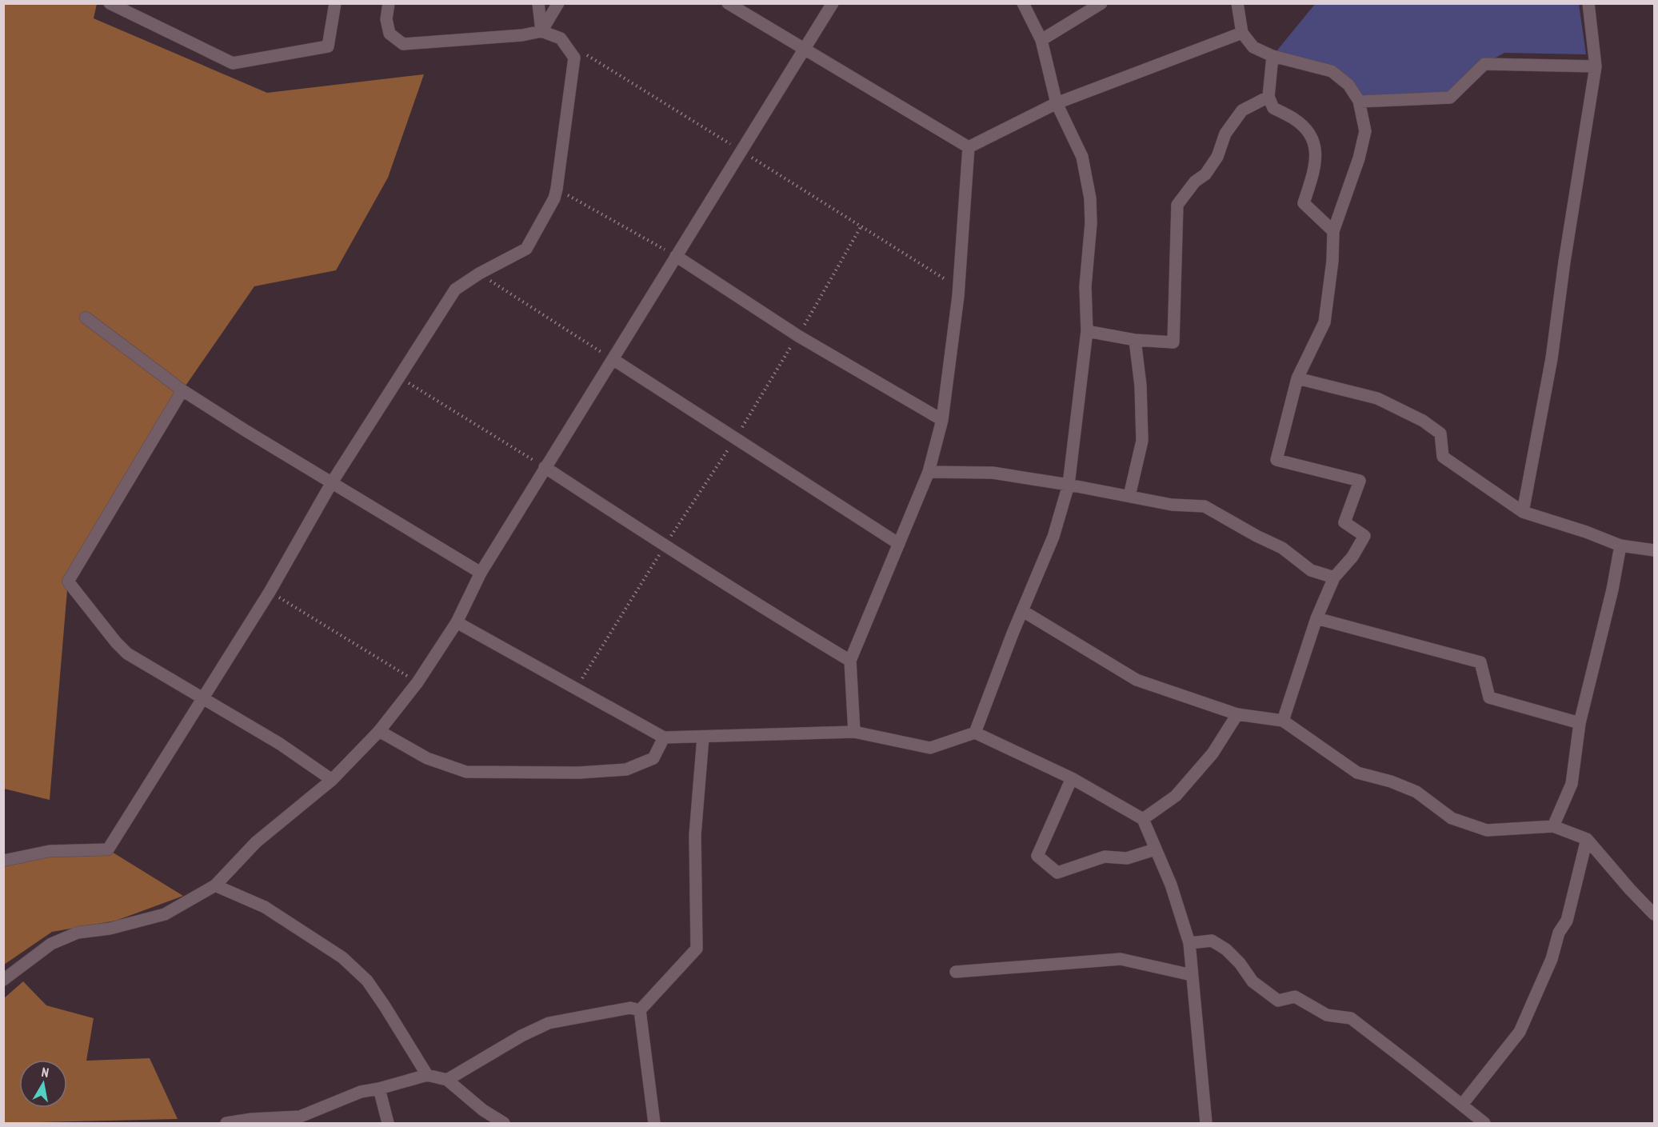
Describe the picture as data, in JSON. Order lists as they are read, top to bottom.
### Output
{
  "north": "top"
}
